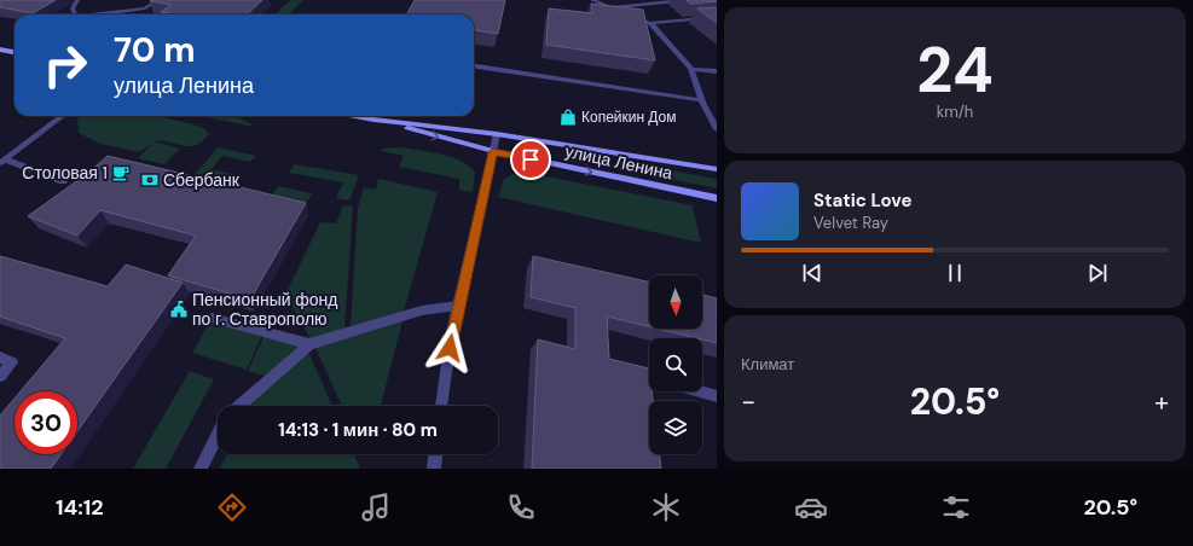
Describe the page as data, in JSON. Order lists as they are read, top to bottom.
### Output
{
  "streets": {
    "main road": ["улица Ленина"]
  },
  "places": {
    "shop": ["Копейкин Дом"],
    "cafe": ["Столовая 1"],
    "bank": ["Сбербанк"],
    "public building": ["Пенсионный фонд по г. Ставрополю"]
  },
  "north": "bottom",
  "page": {
    "tile": [
      ["24", "km/h"],
      "Климат"
    ],
    "turn": ["70 m", "улица Ленина"],
    "song": ["Static Love", "Velvet Ray"],
    "heat": ["−", "20.5°", "+"],
    "limit": "30",
    "trip": "14:13 · 1 мин · 80 m",
    "tabs": ["14:12", "20.5°"]
  }
}
